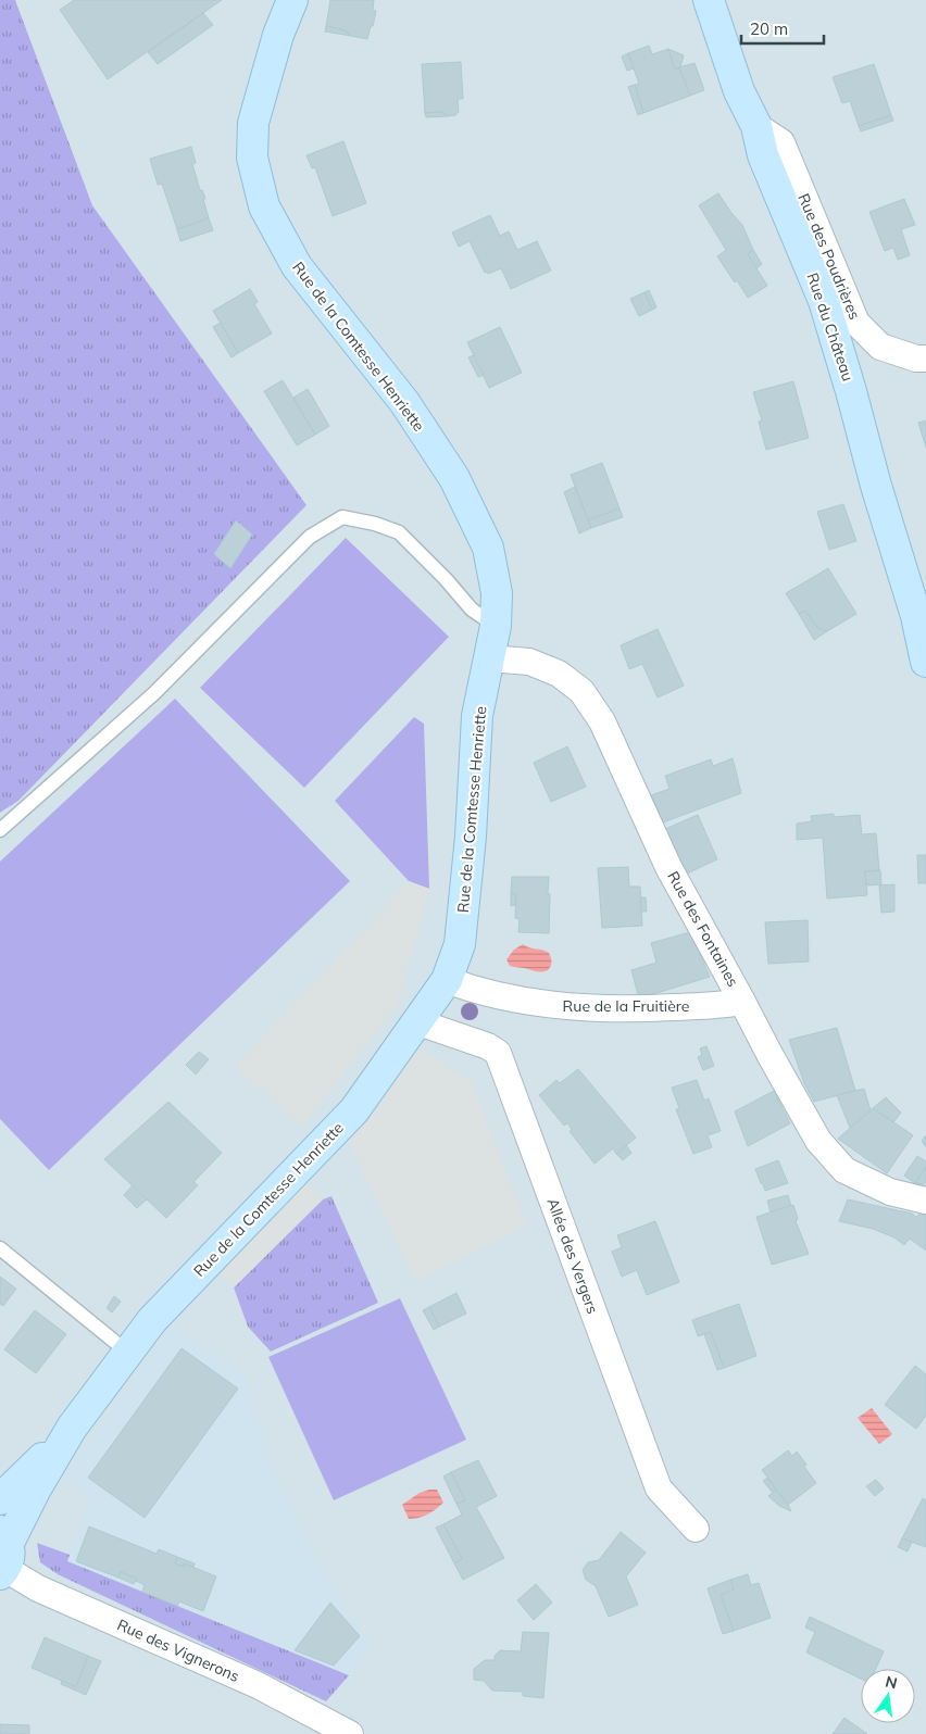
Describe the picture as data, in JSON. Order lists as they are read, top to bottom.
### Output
{
  "streets": {
    "street": [
      "Rue des Poudrières",
      "Rue du Château",
      "Rue de la Comtesse Henriette",
      "Rue des Fontaines",
      "Rue de la Fruitière",
      "Allée des Vergers",
      "Rue des Vignerons"
    ]
  },
  "crossings": [
    ["Rue des Poudrières", "Rue du Château"],
    ["Rue de la Comtesse Henriette", "Rue des Fontaines"],
    ["Rue de la Comtesse Henriette", "Rue de la Fruitière"],
    ["Rue de la Comtesse Henriette", "Allée des Vergers"],
    ["Rue de la Comtesse Henriette", "Rue des Vignerons"],
    ["Rue des Fontaines", "Rue de la Fruitière"]
  ],
  "scale_bar": "20 m",
  "north": "top"
}
